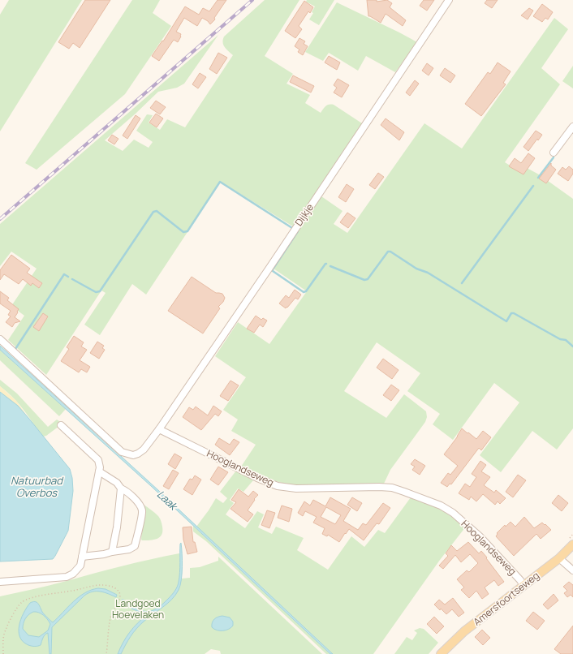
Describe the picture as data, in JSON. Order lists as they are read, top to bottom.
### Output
{
  "streets": {
    "main road": ["Amersfoortseweg"],
    "street": ["Dijkje", "Hooglandseweg"]
  },
  "crossings": [
    ["Dijkje", "Hooglandseweg"],
    ["Hooglandseweg", "Amersfoortseweg"]
  ],
  "water": ["Natuurbad Overbos", "Laak"],
  "parks": ["Landgoed Hoevelaken"]
}
